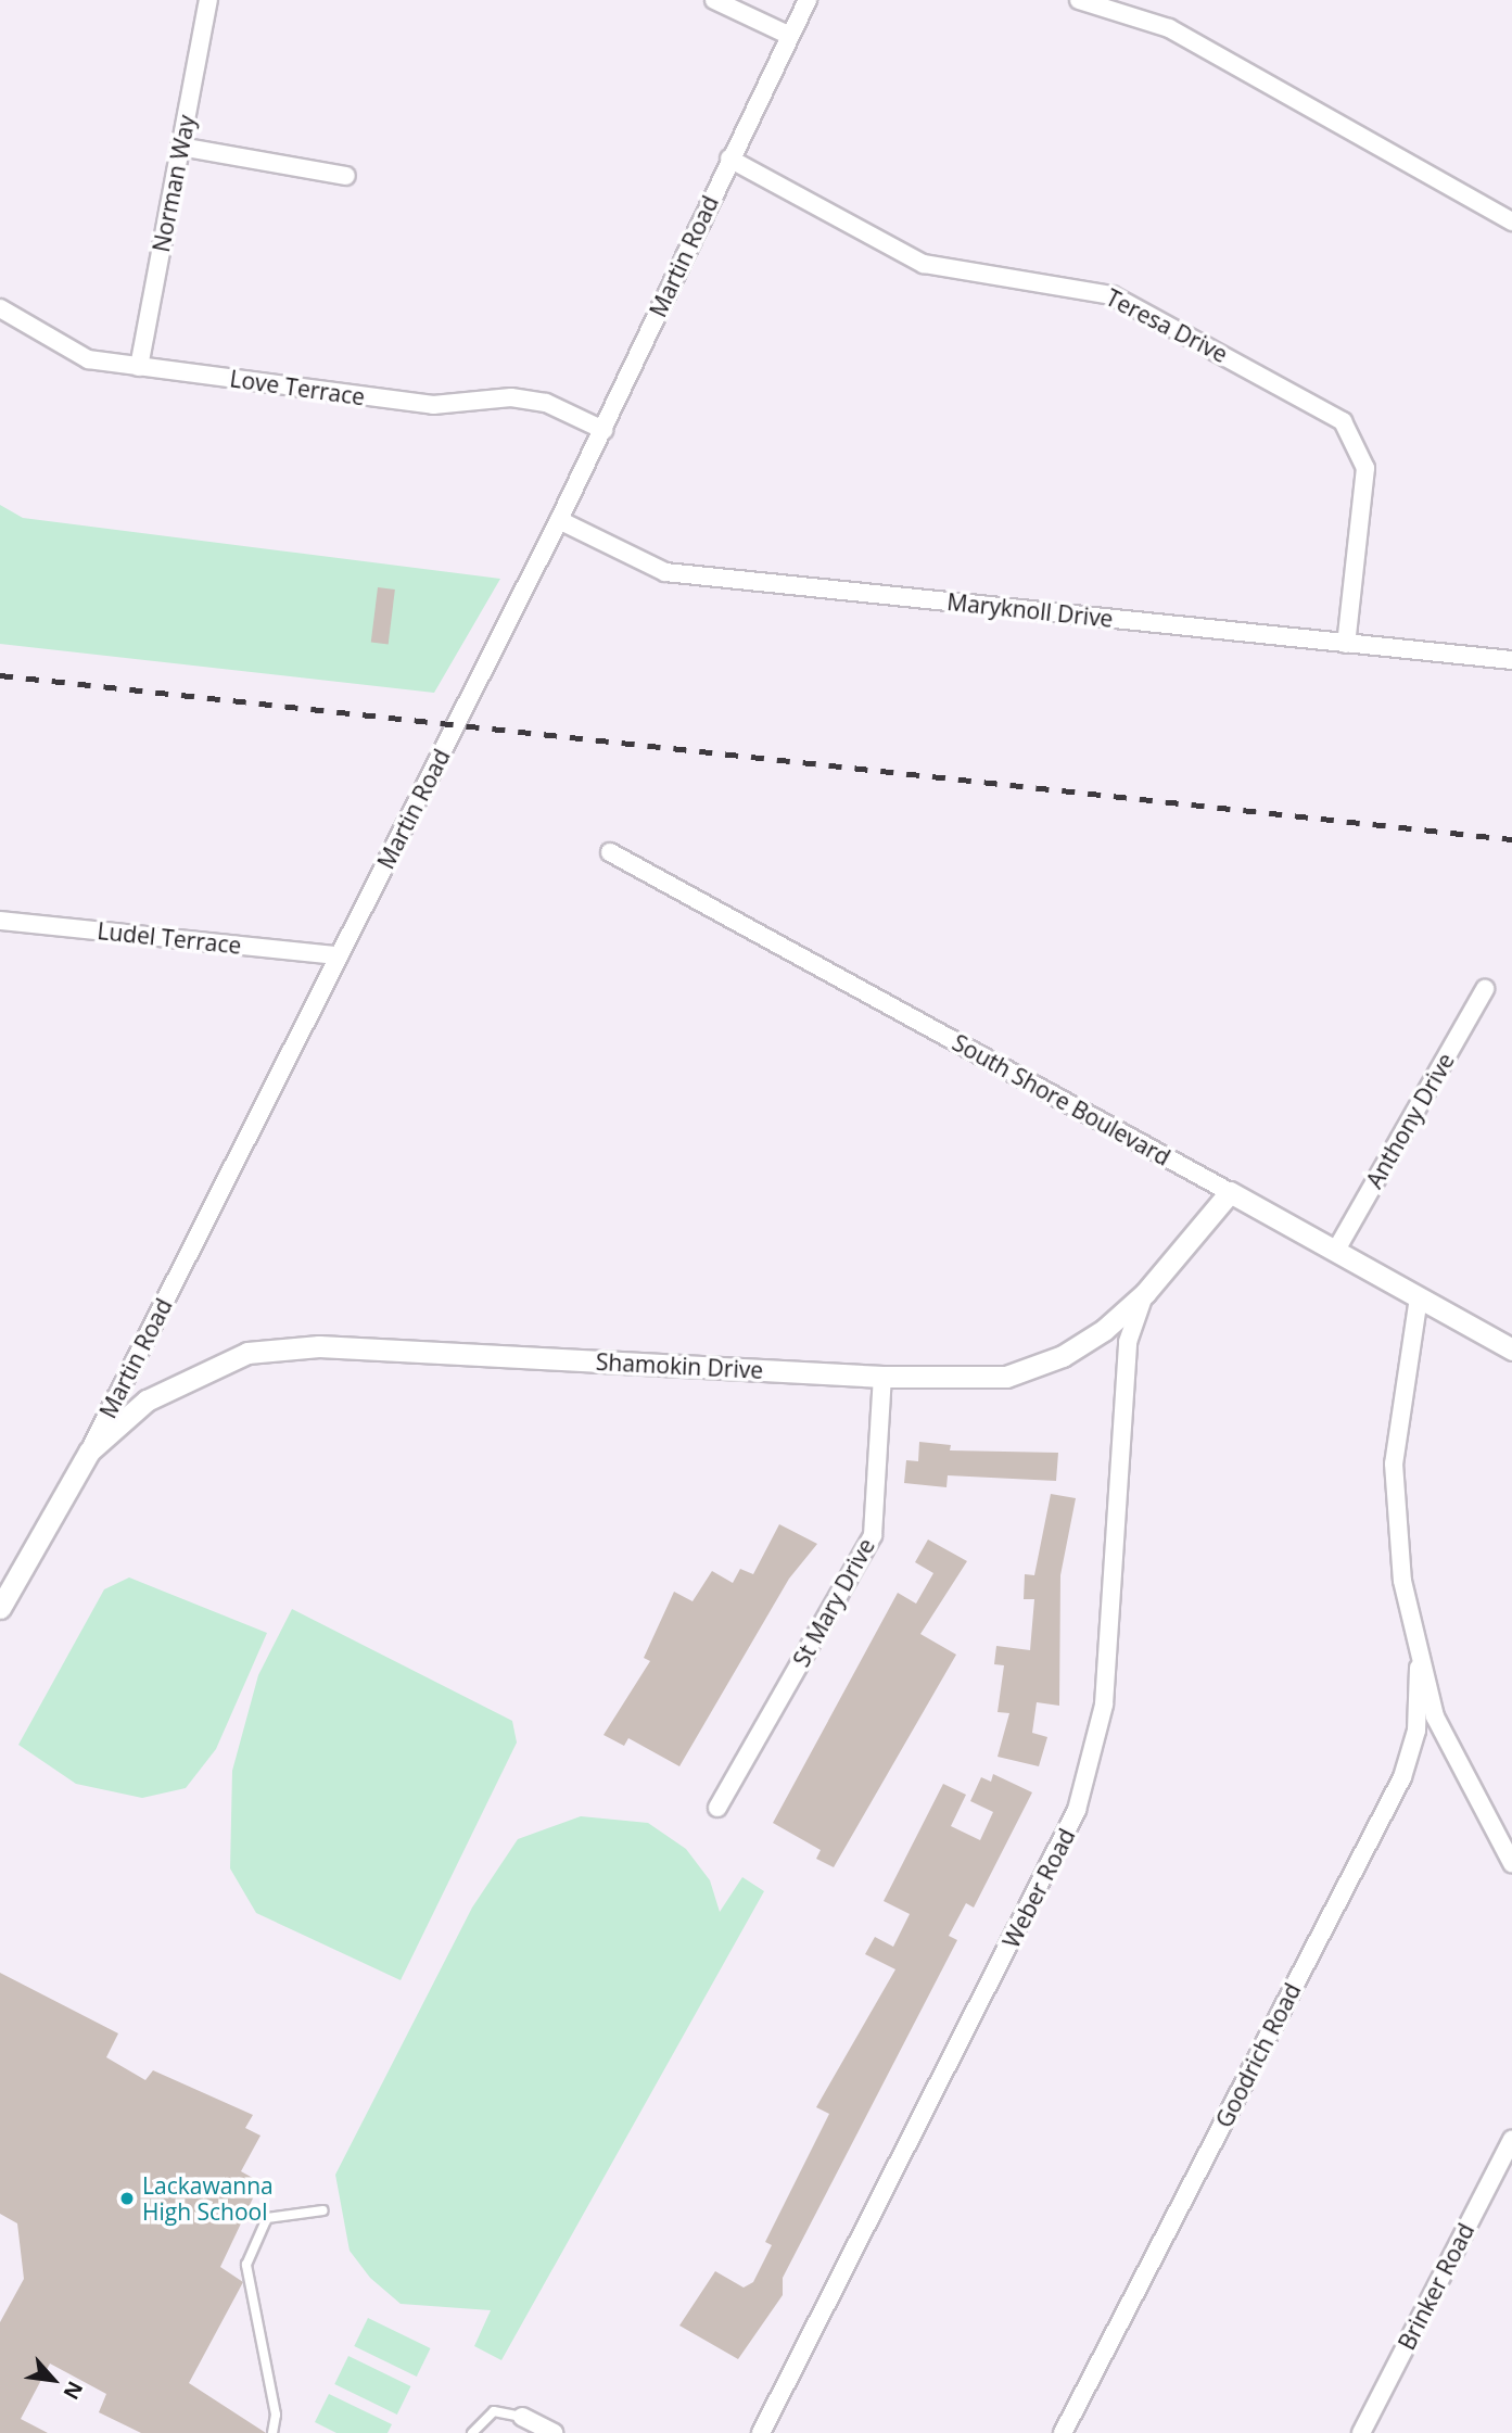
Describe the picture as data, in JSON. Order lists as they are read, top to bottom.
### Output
{
  "streets": {
    "street": [
      "Norman Way",
      "Martin Road",
      "Teresa Drive",
      "Love Terrace",
      "Maryknoll Drive",
      "Ludel Terrace",
      "South Shore Boulevard",
      "Anthony Drive",
      "Shamokin Drive",
      "St Mary Drive",
      "Weber Road",
      "Goodrich Road",
      "Brinker Road"
    ]
  },
  "crossings": [
    ["Norman Way", "Love Terrace"],
    ["Martin Road", "Teresa Drive"],
    ["Martin Road", "Love Terrace"],
    ["Martin Road", "Maryknoll Drive"],
    ["Martin Road", "Ludel Terrace"],
    ["Martin Road", "Shamokin Drive"],
    ["Teresa Drive", "Maryknoll Drive"],
    ["South Shore Boulevard", "Anthony Drive"],
    ["South Shore Boulevard", "Shamokin Drive"],
    ["Shamokin Drive", "St Mary Drive"],
    ["Shamokin Drive", "Weber Road"]
  ],
  "places": ["Lackawanna High School"],
  "north": "bottom right"
}
